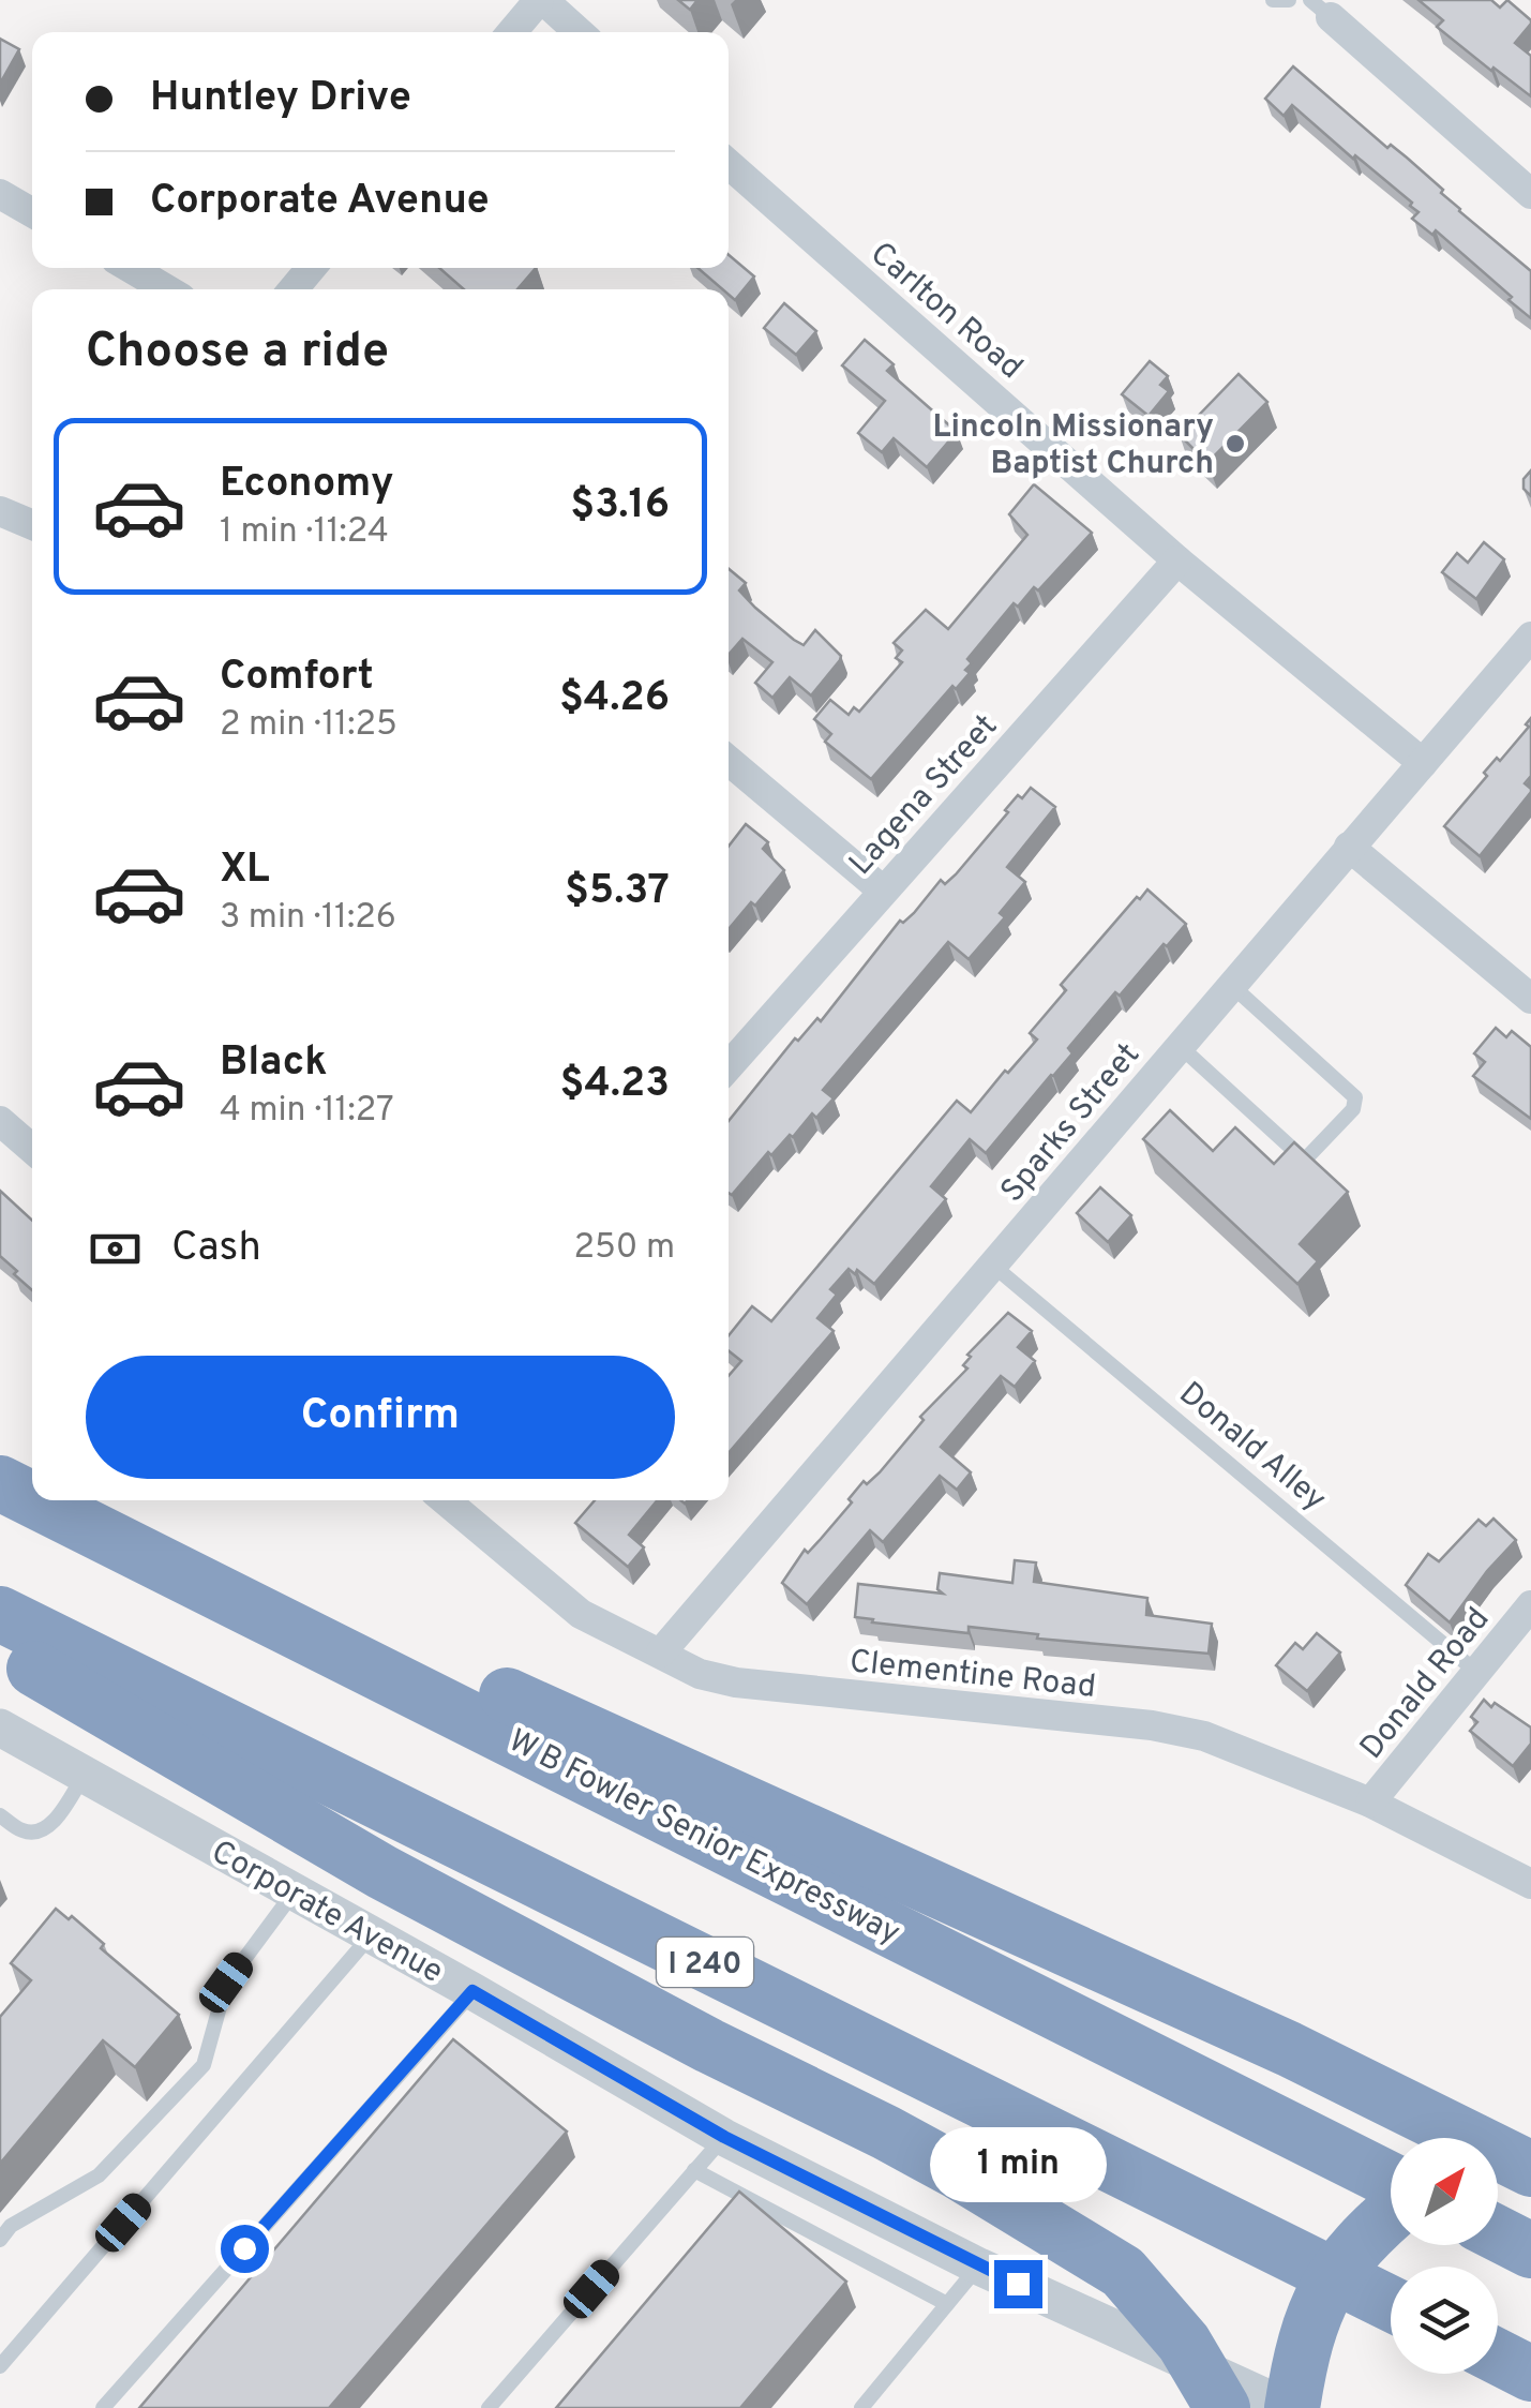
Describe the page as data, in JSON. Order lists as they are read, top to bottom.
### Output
{
  "streets": {
    "highway": ["W B Fowler Senior Expressway", "I 240"],
    "street": [
      "Carlton Road",
      "Lagena Street",
      "Sparks Street",
      "Clementine Road",
      "Donald Road",
      "Corporate Avenue"
    ],
    "lane": ["Donald Alley"]
  },
  "crossings": [
    ["Carlton Road", "Lagena Street"],
    ["Carlton Road", "Sparks Street"],
    ["Sparks Street", "Donald Alley"],
    ["Sparks Street", "Clementine Road"],
    ["Donald Alley", "Donald Road"],
    ["Clementine Road", "Donald Road"]
  ],
  "places": ["Lincoln Missionary Baptist Church"],
  "north": "top right",
  "page": {
    "banner": ["Huntley Drive", "Corporate Avenue"],
    "heading": "Choose a ride",
    "list": [
      {
        "name": "Economy",
        "note": "1 min · 11:24",
        "value": "$3.16"
      },
      {
        "name": "Comfort",
        "note": "2 min · 11:25",
        "value": "$4.26"
      },
      {
        "name": "XL",
        "note": "3 min · 11:26",
        "value": "$5.37"
      },
      {
        "name": "Black",
        "note": "4 min · 11:27",
        "value": "$4.23"
      }
    ],
    "pay": ["Cash", "250 m"],
    "buttons": "Confirm",
    "bubble": "1 min"
  }
}
